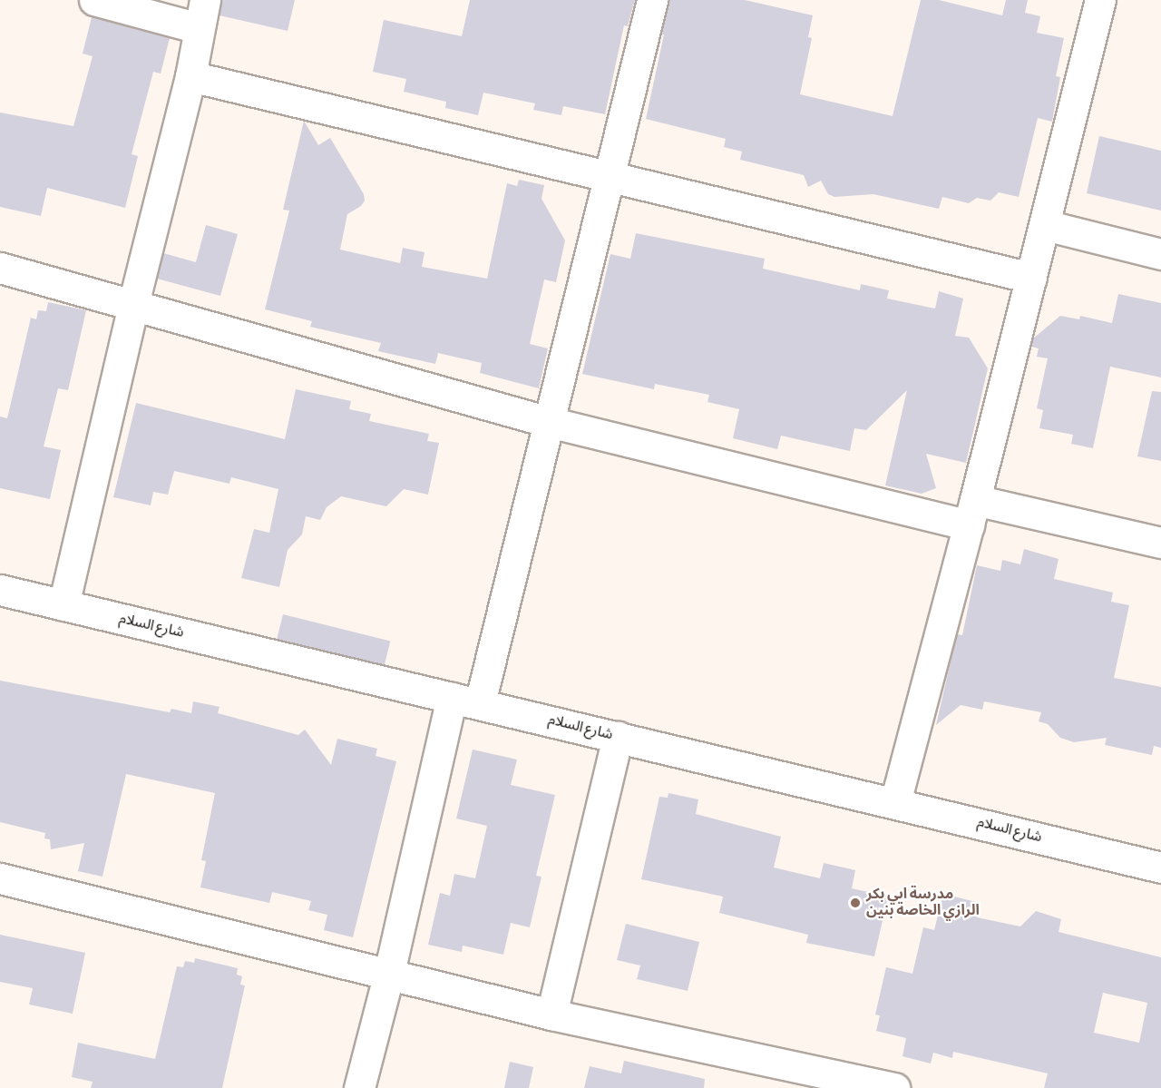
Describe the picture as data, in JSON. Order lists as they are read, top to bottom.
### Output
{
  "streets": {
    "street": ["شارع السلام"]
  },
  "places": ["مدرسة ابي بكر الرازي الخاصة بنين"]
}
